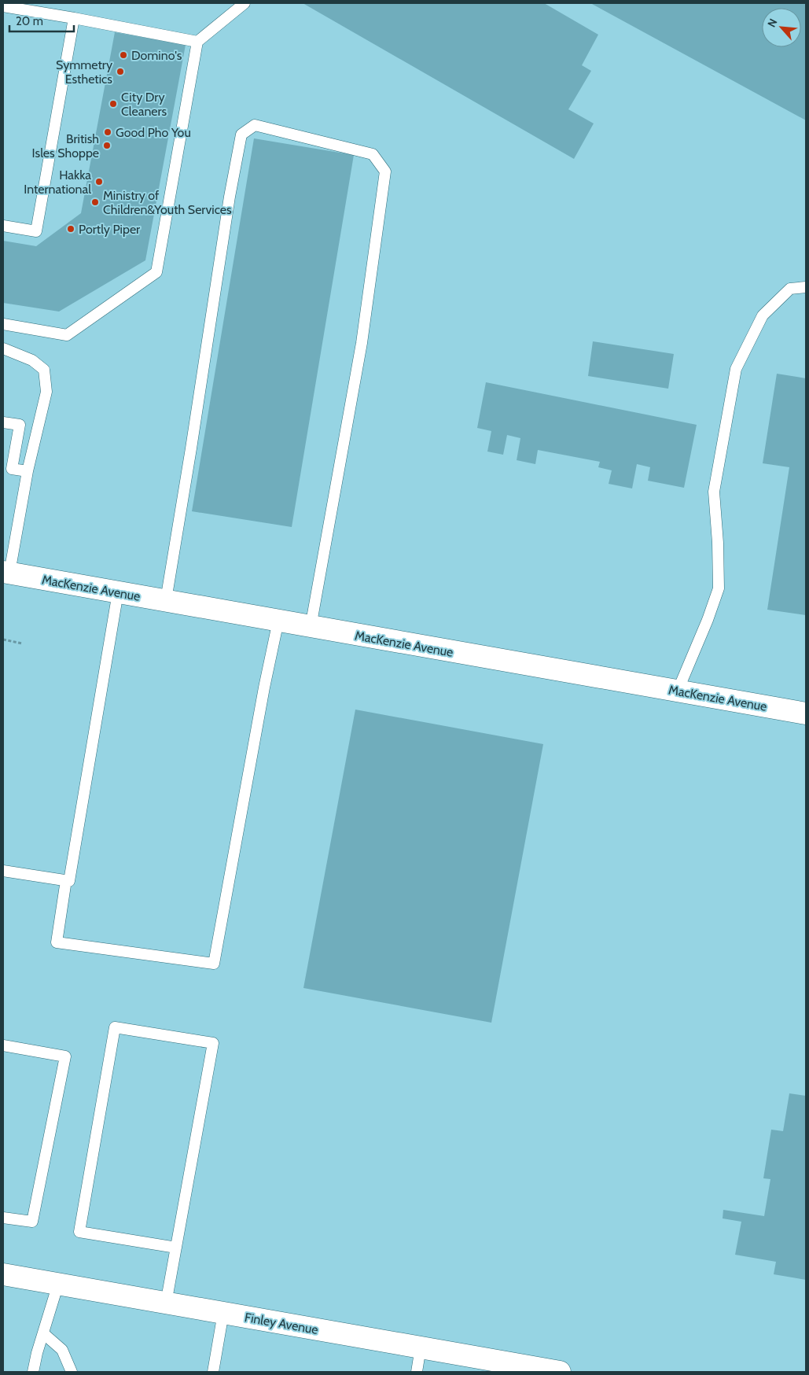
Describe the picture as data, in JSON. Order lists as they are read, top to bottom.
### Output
{
  "streets": {
    "street": ["MacKenzie Avenue", "Finley Avenue"]
  },
  "places": [
    "Domino's",
    "Symmetry Esthetics",
    "City Dry Cleaners",
    "Good Pho You",
    "British Isles Shoppe",
    "Hakka International",
    "Ministry of Children&Youth Services",
    "Portly Piper"
  ],
  "scale_bar": "20 m",
  "north": "top left"
}
